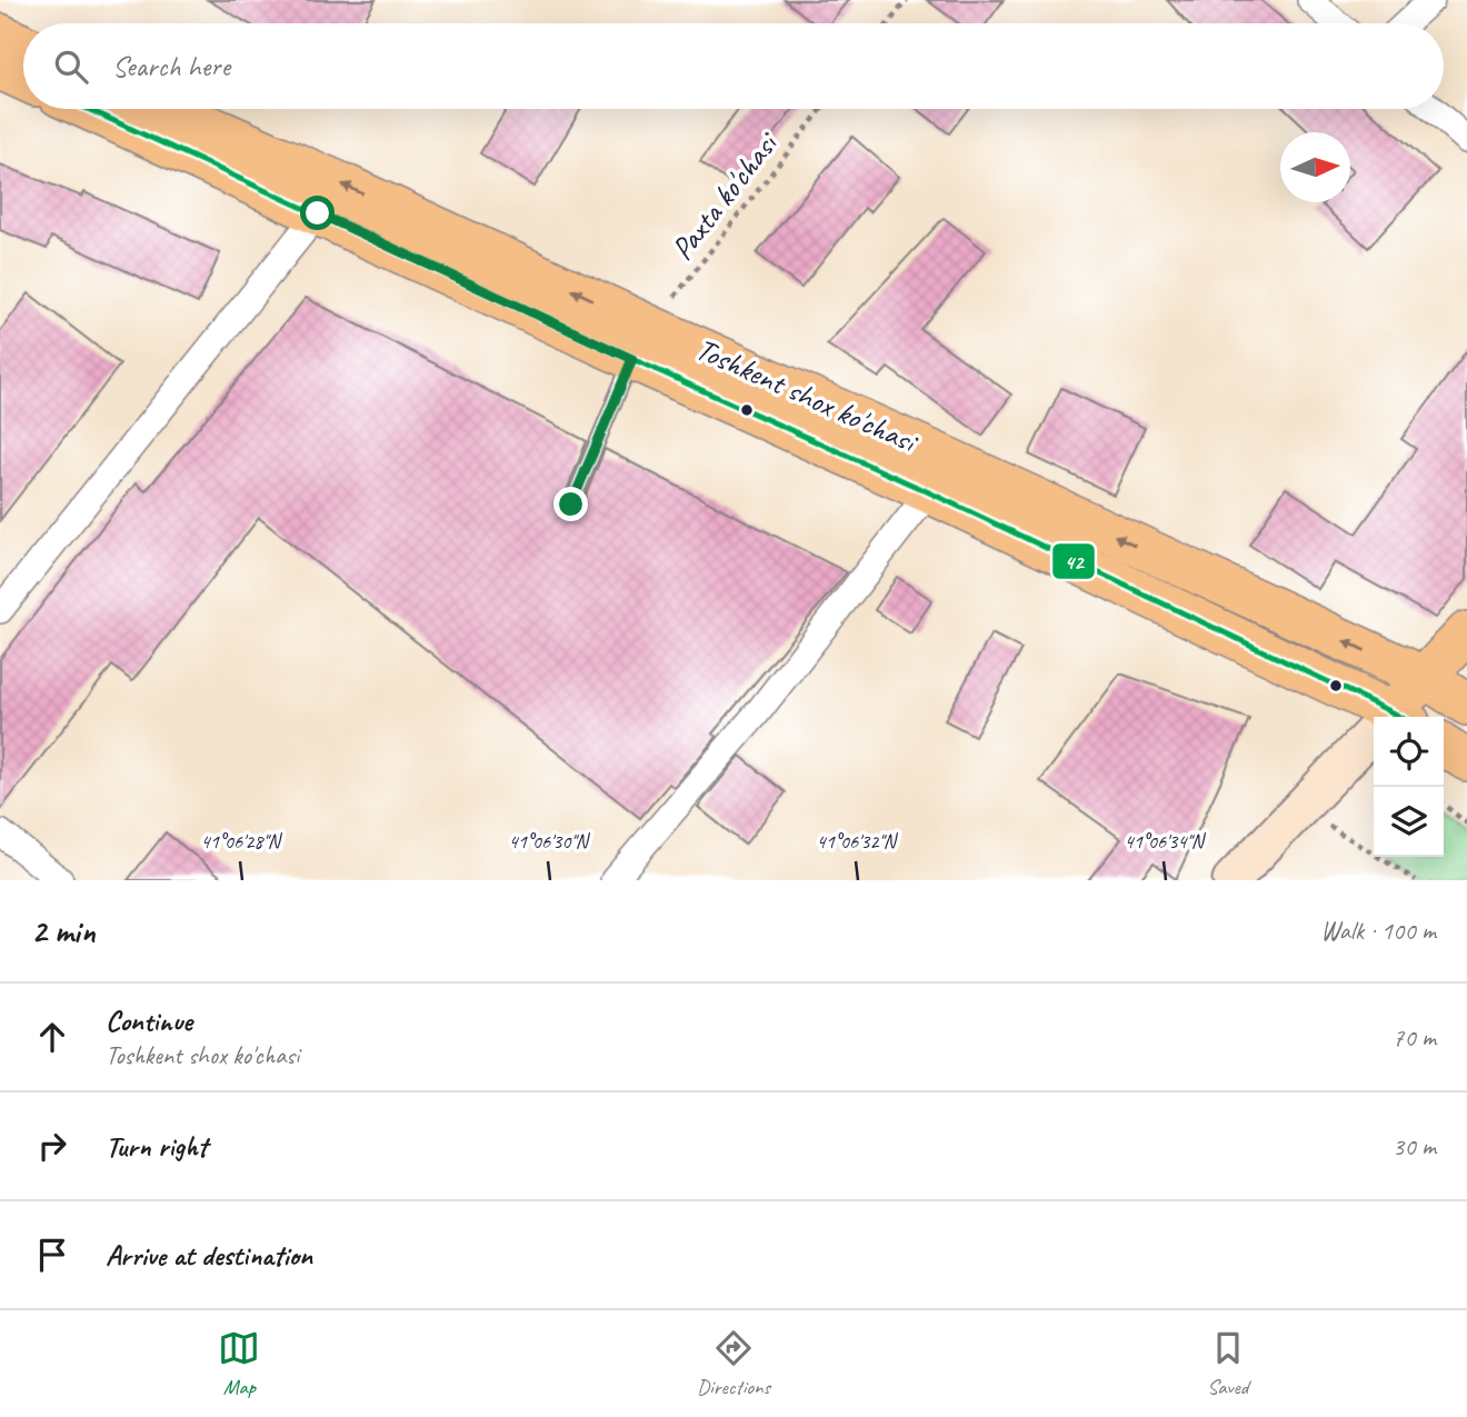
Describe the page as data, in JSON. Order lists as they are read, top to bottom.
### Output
{
  "streets": {
    "main road": ["Toshkent shox ko'chasi"],
    "path": ["Paxta ko'chasi"]
  },
  "crossings": [
    ["Paxta ko'chasi", "Toshkent shox ko'chasi"]
  ],
  "lines": ["transit line 42"],
  "north": "right",
  "page": {
    "search": "Search here",
    "heading": ["2 min", "Walk · 100 m"],
    "list": [
      ["Continue", "Toshkent shox ko'chasi", "70 m"],
      ["Turn right", "30 m"],
      "Arrive at destination"
    ],
    "nav": ["Map", "Directions", "Saved"]
  },
  "coordinates": [
    "41°06'28\"N",
    "41°06'30\"N",
    "41°06'32\"N",
    "41°06'34\"N"
  ]
}
